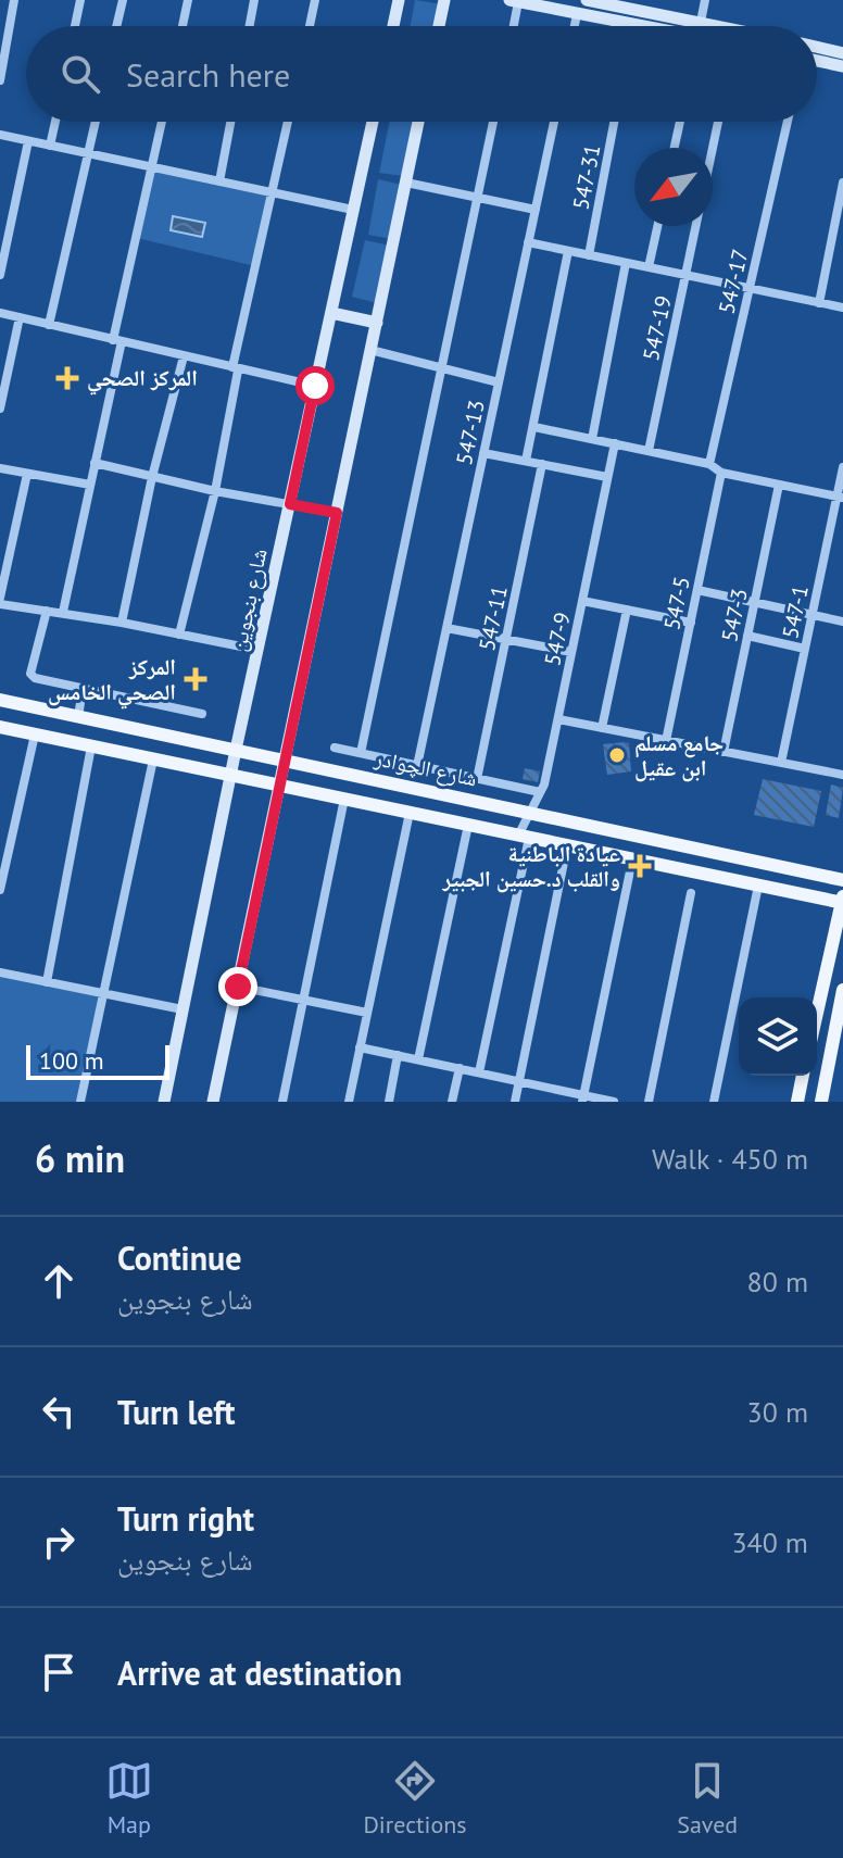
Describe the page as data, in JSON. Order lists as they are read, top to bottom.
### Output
{
  "streets": {
    "main road": ["شارع الچوادر"],
    "street": [
      "547-31",
      "547-17",
      "547-19",
      "547-13",
      "شارع بنجوين",
      "547-5",
      "547-1",
      "547-3",
      "547-11",
      "547-9"
    ]
  },
  "crossings": [
    ["شارع بنجوين", "شارع الچوادر"],
    ["547-9", "شارع الچوادر"]
  ],
  "places": {
    "health": ["المركز الصحي", "المركز الصحي الخامس", "عيادة الباطنية والقلب د.حسين الجبير"],
    "other": ["جامع مسلم ابن عقيل"]
  },
  "scale_bar": "100 m",
  "north": "bottom left",
  "page": {
    "search": "Search here",
    "scale": "100 m",
    "heading": ["6 min", "Walk · 450 m"],
    "list": [
      ["Continue", "شارع بنجوين", "80 m"],
      ["Turn left", "30 m"],
      ["Turn right", "شارع بنجوين", "340 m"],
      "Arrive at destination"
    ],
    "nav": ["Map", "Directions", "Saved"]
  }
}
